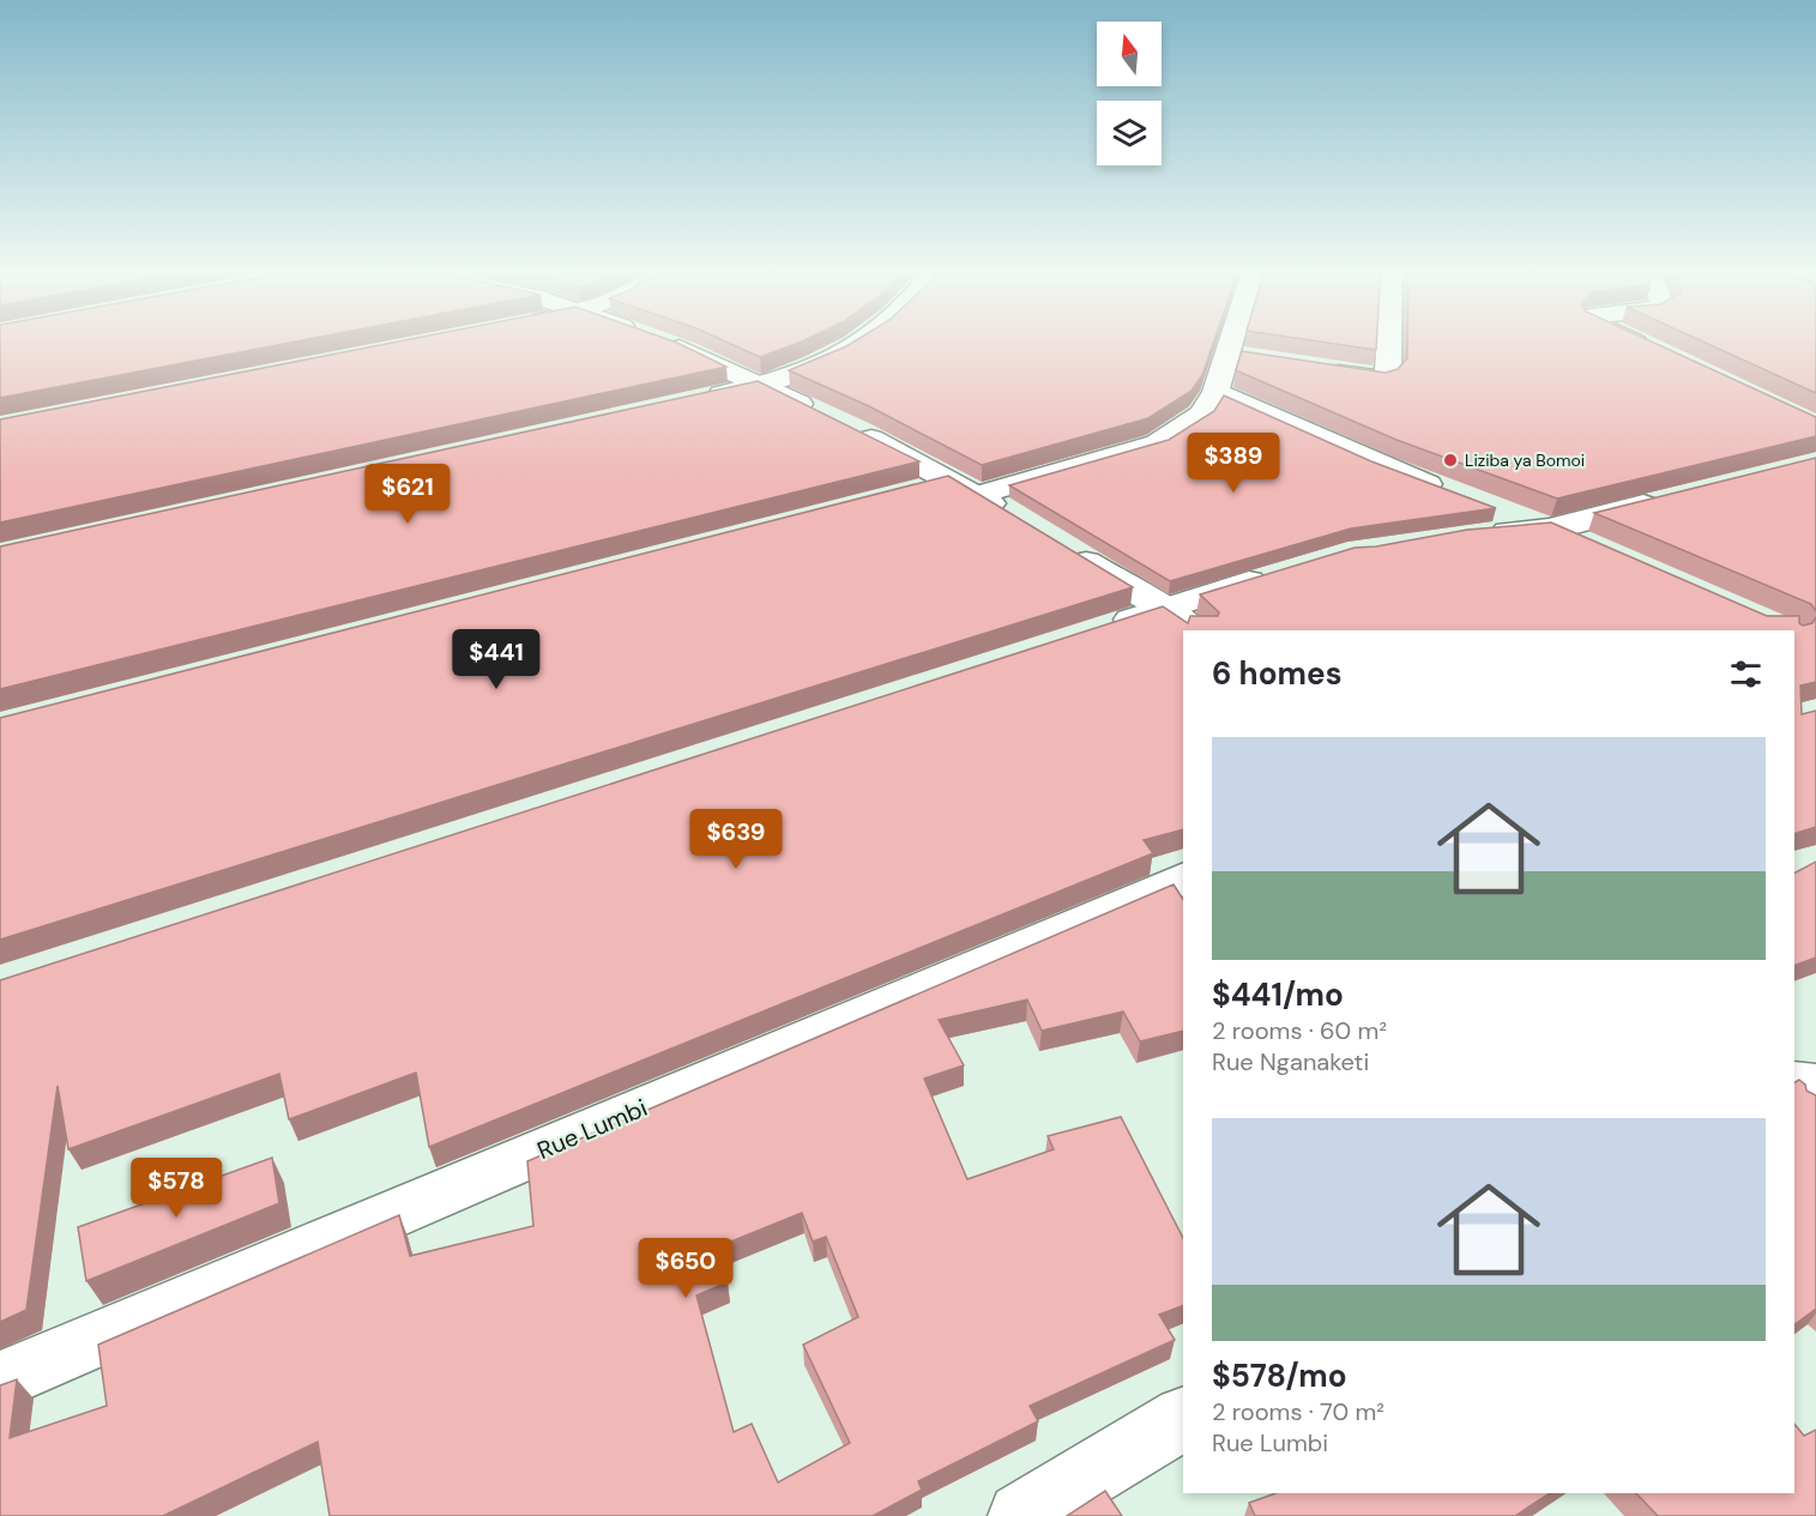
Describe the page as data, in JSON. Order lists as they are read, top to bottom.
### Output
{
  "streets": {
    "street": ["Rue Lumbi"]
  },
  "places": ["Liziba ya Bomoi"],
  "north": "top",
  "page": {
    "price": [
      "$389",
      "$621",
      "$441",
      "$639",
      "$578",
      "$650"
    ],
    "heading": "6 homes",
    "list": [
      {
        "name": "$441/mo",
        "note": "2 rooms · 60 m² · Rue Nganaketi"
      },
      {
        "name": "$578/mo",
        "note": "2 rooms · 70 m² · Rue Lumbi"
      }
    ]
  }
}
